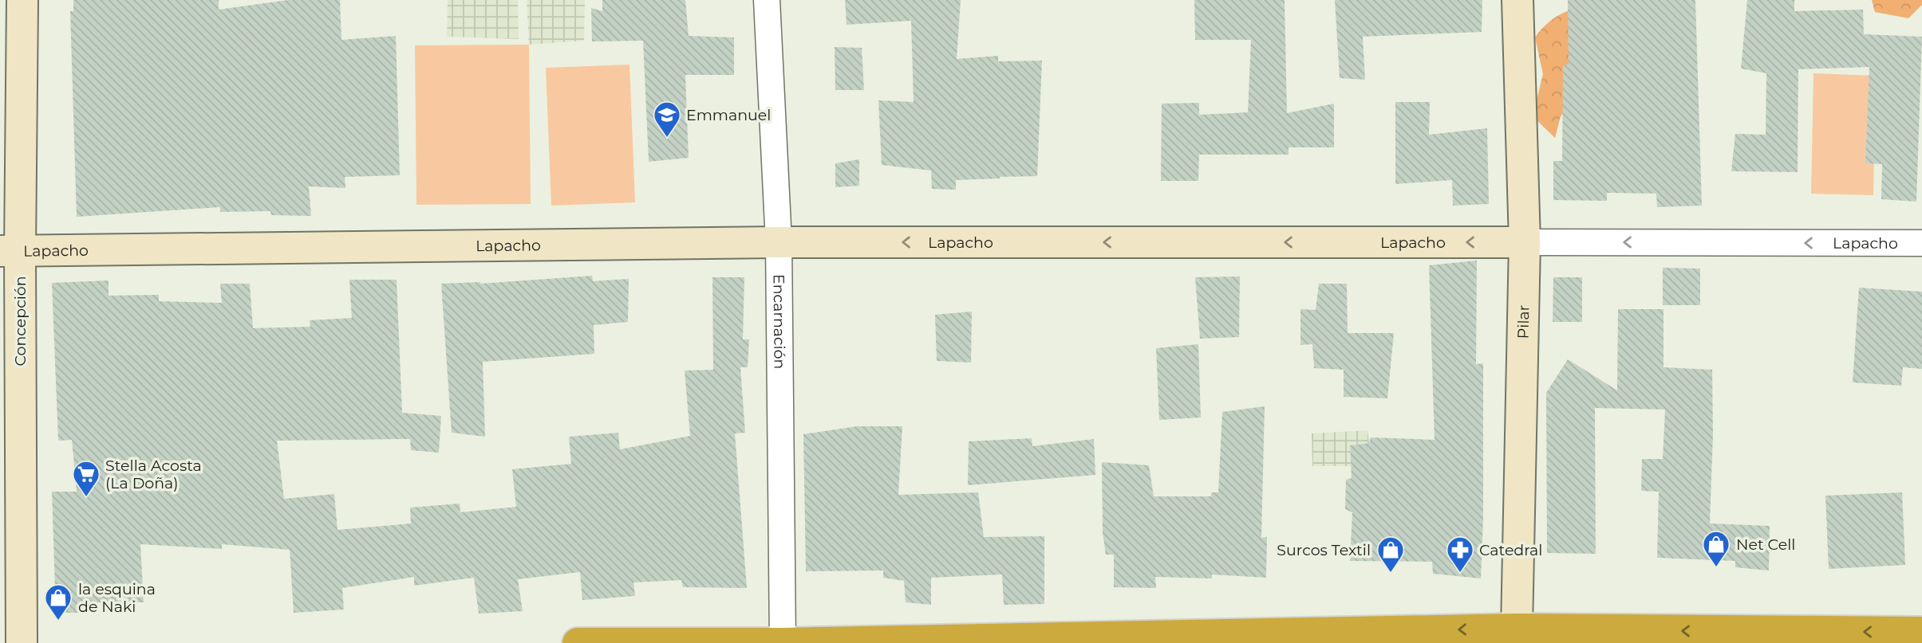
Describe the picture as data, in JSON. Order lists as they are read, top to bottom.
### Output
{
  "streets": {
    "street": [
      "Lapacho",
      "Concepción",
      "Encarnación",
      "Pilar"
    ]
  },
  "crossings": [
    ["Lapacho", "Concepción"],
    ["Lapacho", "Encarnación"],
    ["Lapacho", "Pilar"]
  ],
  "one_way": ["Lapacho"],
  "places": {
    "school or university": ["Emmanuel"],
    "supermarket": ["Stella Acosta (La Doña)"],
    "shop": ["Net Cell", "Surcos Textil", "la esquina de Naki"],
    "pharmacy": ["Catedral"]
  }
}
